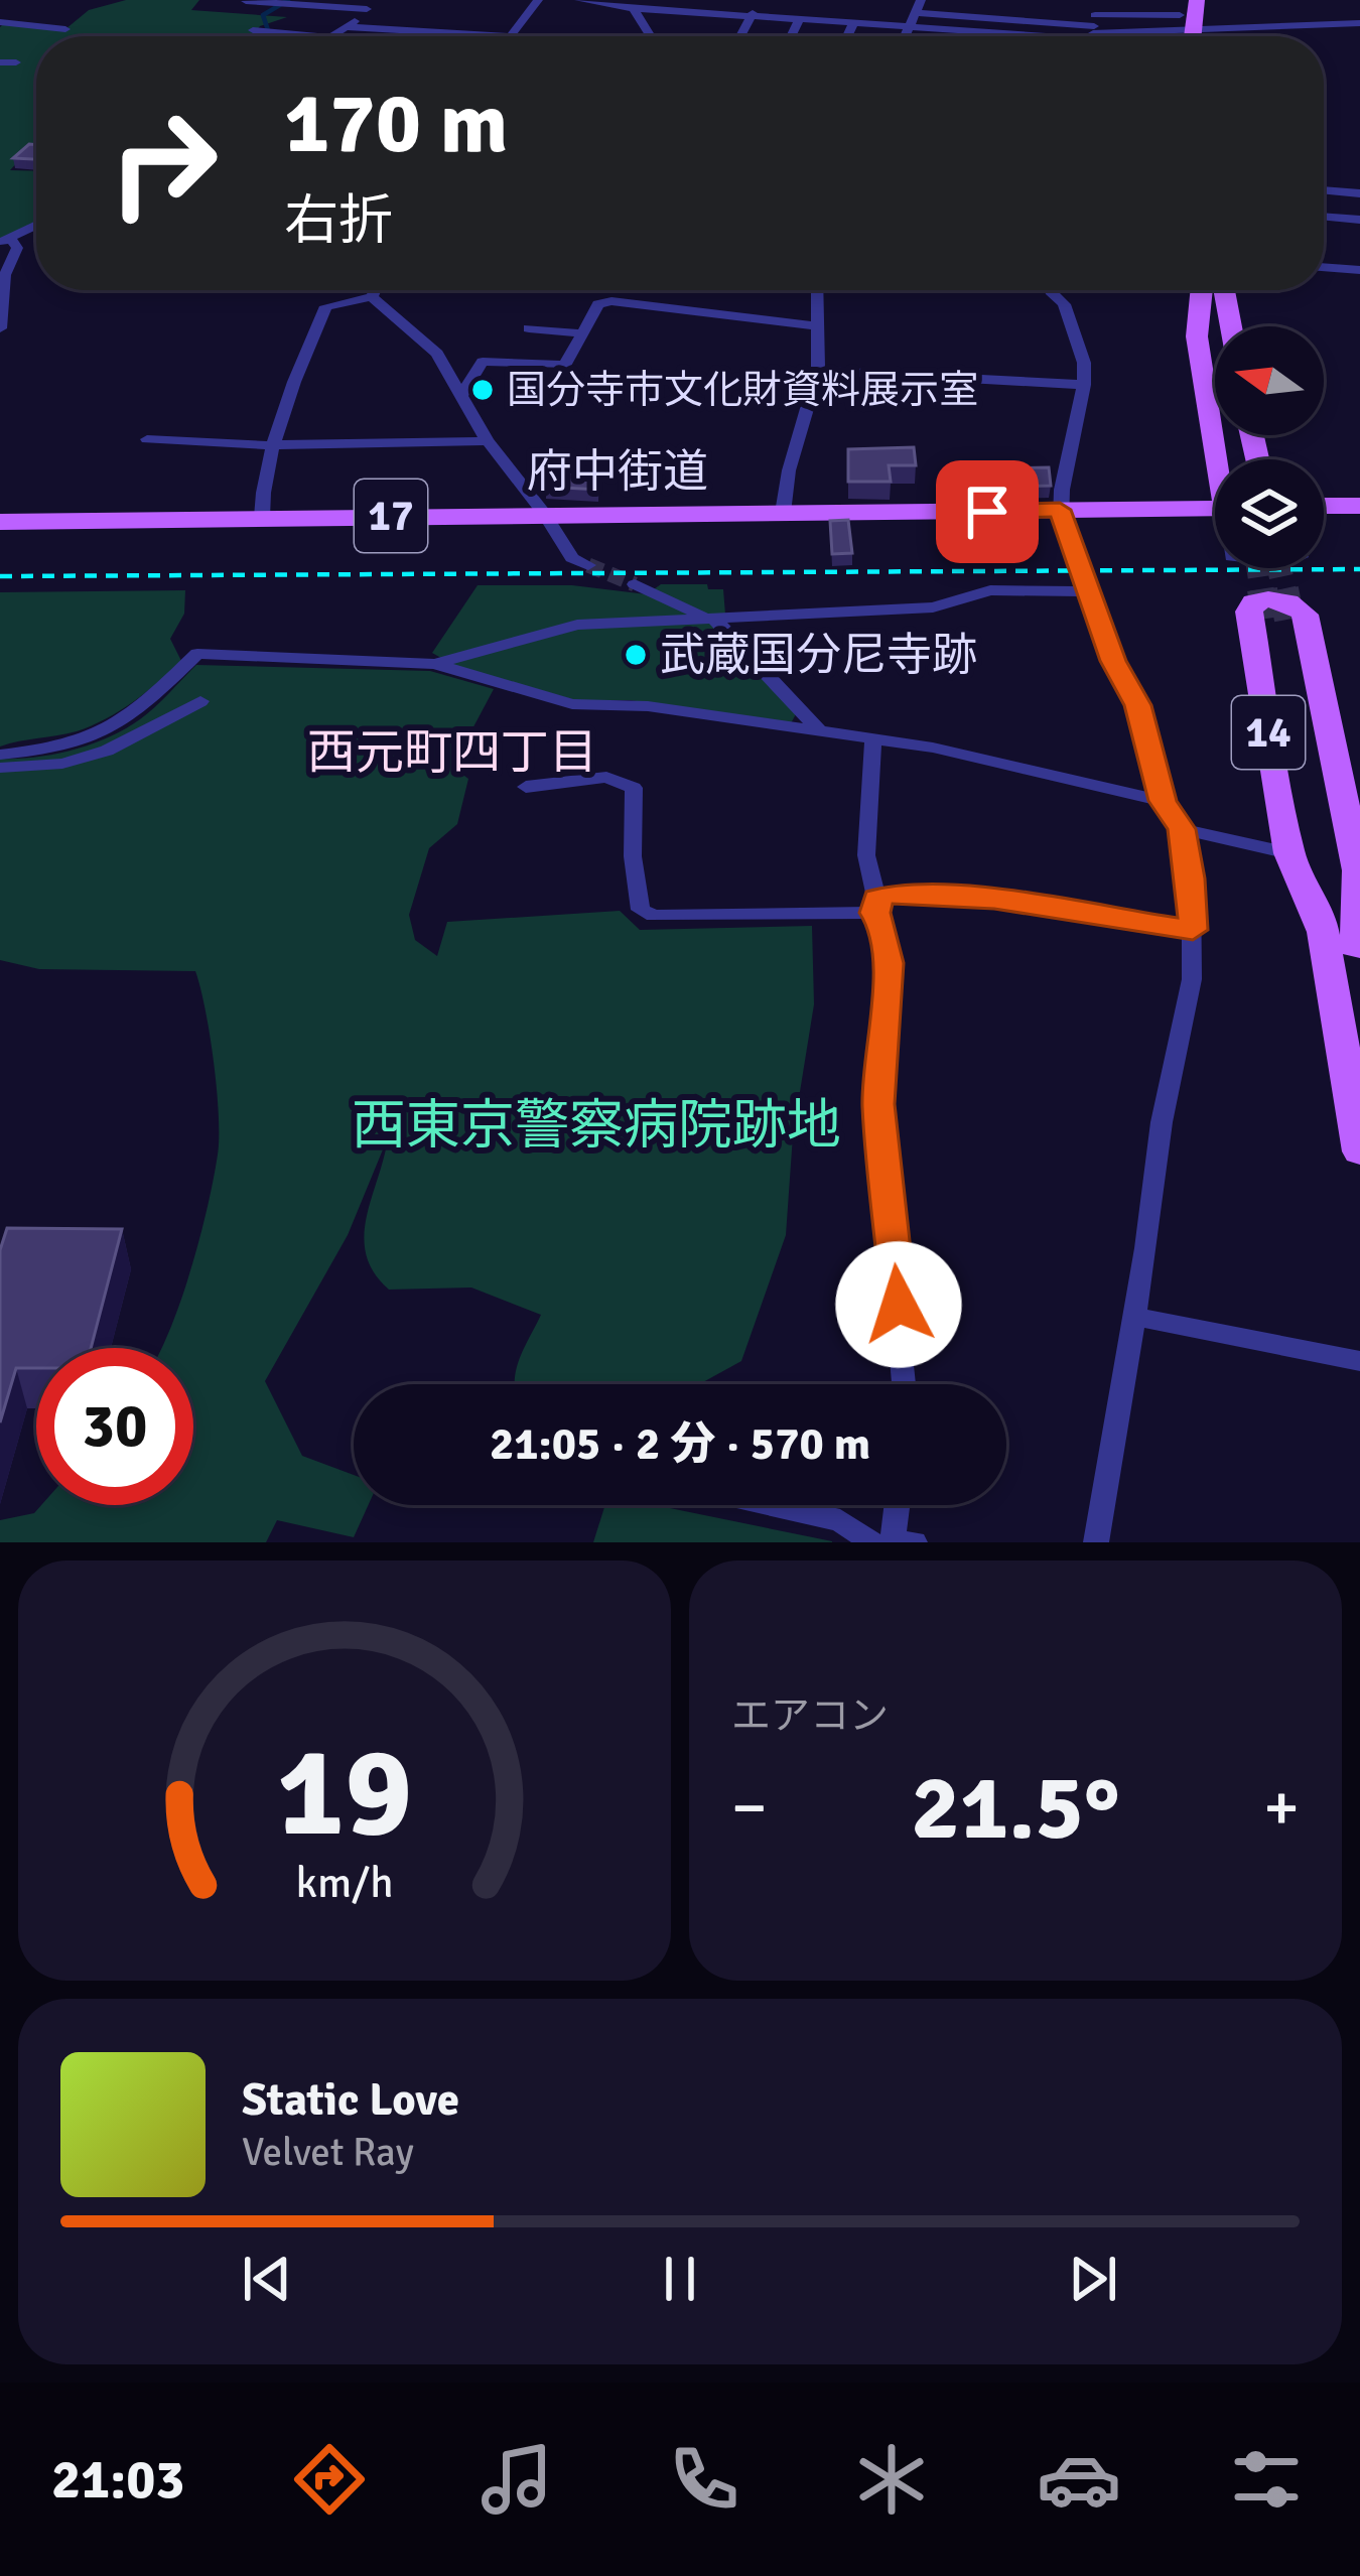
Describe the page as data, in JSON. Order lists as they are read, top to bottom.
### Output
{
  "streets": {
    "main road": ["府中街道", "17", "14"]
  },
  "districts": ["西元町四丁目"],
  "parks": ["西東京警察病院跡地"],
  "places": ["国分寺市文化財資料展示室", "武蔵国分尼寺跡"],
  "north": "left",
  "page": {
    "turn": ["170 m", "右折"],
    "limit": "30",
    "trip": "21:05 · 2 分 · 570 m",
    "tile": "エアコン",
    "heat": ["−", "21.5°", "+"],
    "song": ["Static Love", "Velvet Ray"],
    "tabs": "21:03",
    "gauge": ["19", "km/h"]
  }
}
